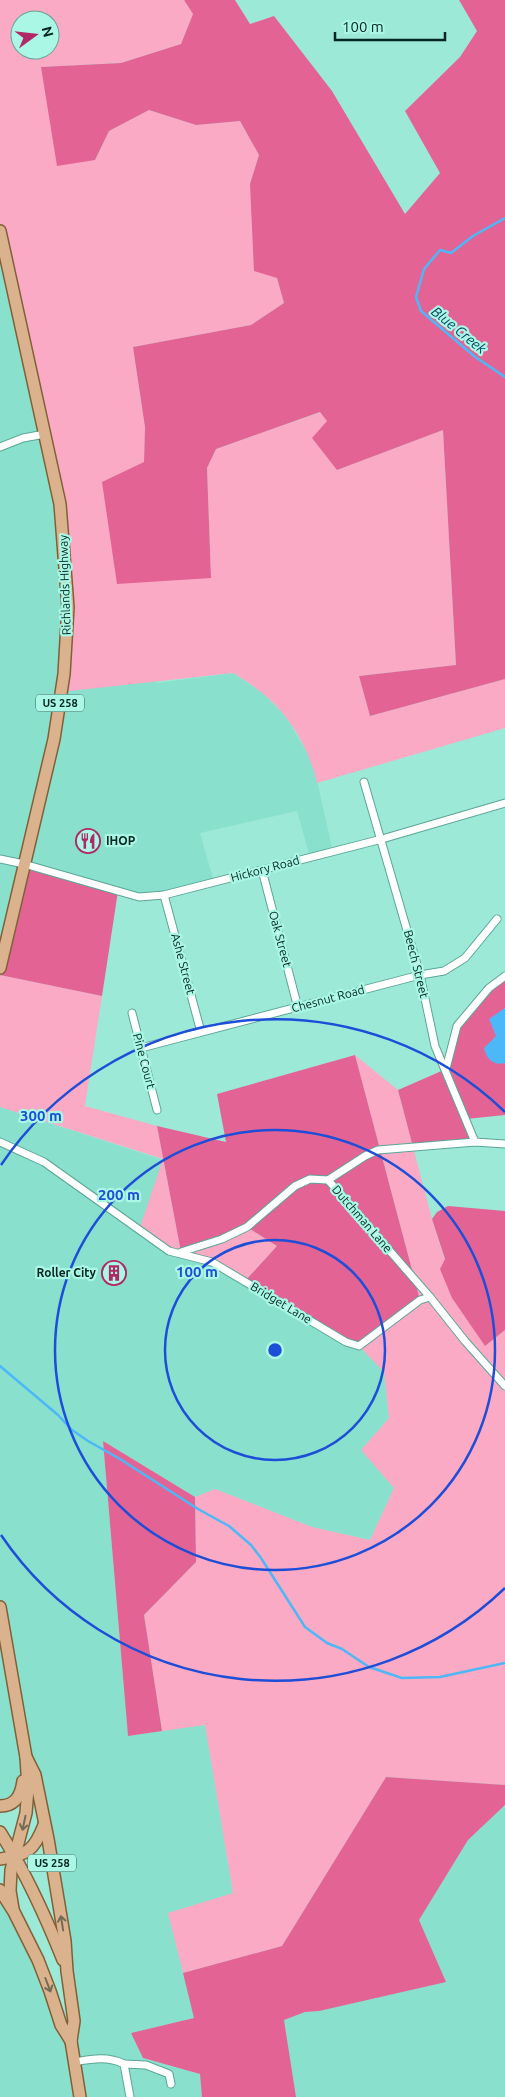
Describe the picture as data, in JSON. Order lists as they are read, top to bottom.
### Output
{
  "streets": {
    "main road": ["Richlands Highway", "US 258"],
    "street": [
      "Hickory Road",
      "Oak Street",
      "Ashe Street",
      "Beech Street",
      "Chesnut Road",
      "Pine Court",
      "Dutchman Lane",
      "Bridget Lane"
    ]
  },
  "crossings": [
    ["Richlands Highway", "Hickory Road"],
    ["Hickory Road", "Oak Street"],
    ["Hickory Road", "Ashe Street"],
    ["Hickory Road", "Beech Street"],
    ["Oak Street", "Chesnut Road"],
    ["Ashe Street", "Chesnut Road"],
    ["Beech Street", "Chesnut Road"],
    ["Chesnut Road", "Pine Court"],
    ["Dutchman Lane", "Bridget Lane"]
  ],
  "water": ["Blue Creek"],
  "places": {
    "restaurant": ["IHOP"],
    "building": ["Roller City"]
  },
  "scale_bar": "100 m",
  "north": "right",
  "rings": ["300 m", "200 m", "100 m"]
}
